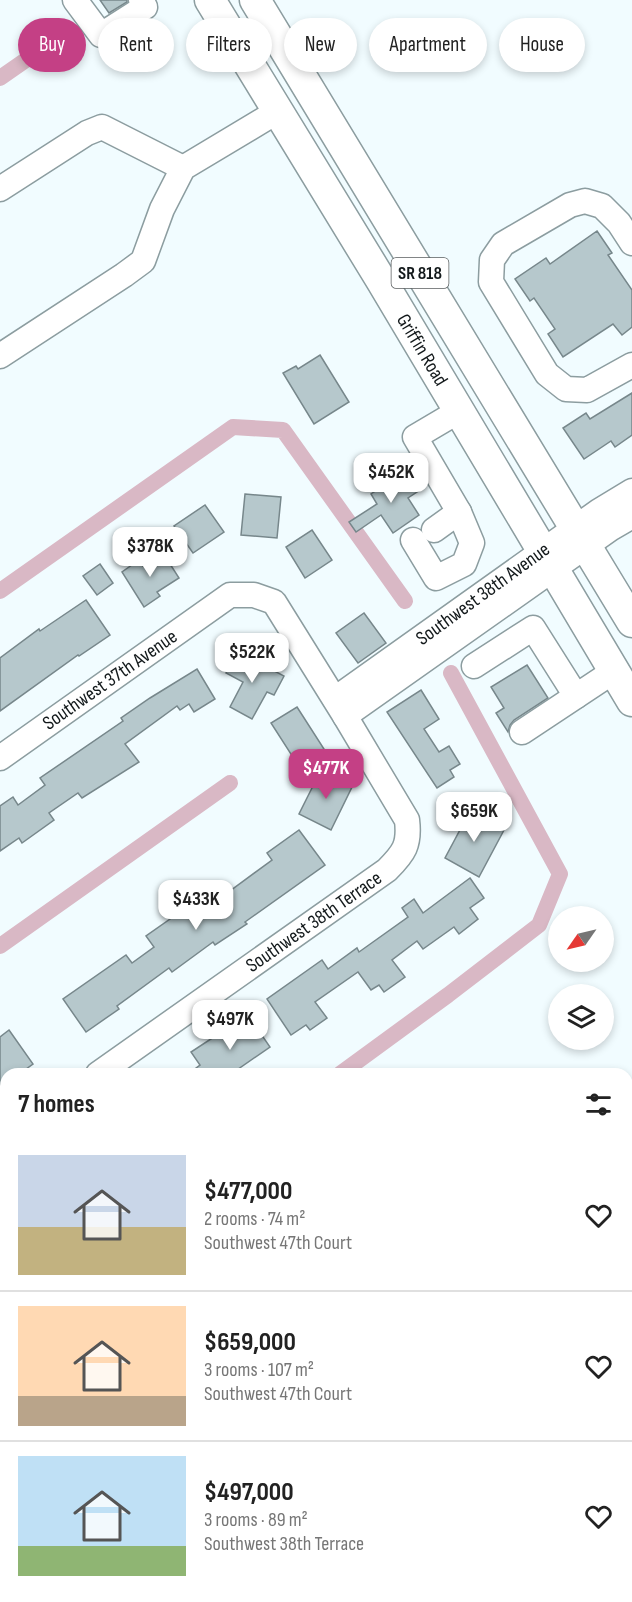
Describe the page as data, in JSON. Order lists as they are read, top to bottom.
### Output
{
  "streets": {
    "main road": ["SR 818", "Griffin Road"],
    "street": ["Southwest 38th Avenue", "Southwest 37th Avenue", "Southwest 38th Terrace"]
  },
  "crossings": [
    ["Griffin Road", "Southwest 38th Avenue"],
    ["Southwest 38th Avenue", "Southwest 37th Avenue"],
    ["Southwest 38th Avenue", "Southwest 38th Terrace"],
    ["Southwest 37th Avenue", "Southwest 38th Terrace"]
  ],
  "north": "bottom left",
  "page": {
    "chip": [
      "Buy",
      "Rent",
      "Filters",
      "New",
      "Apartment",
      "House"
    ],
    "price": [
      "$452K",
      "$378K",
      "$522K",
      "$477K",
      "$659K",
      "$433K",
      "$497K"
    ],
    "heading": "7 homes",
    "list": [
      {
        "name": "$477,000",
        "note": "2 rooms · 74 m² · Southwest 47th Court"
      },
      {
        "name": "$659,000",
        "note": "3 rooms · 107 m² · Southwest 47th Court"
      },
      {
        "name": "$497,000",
        "note": "3 rooms · 89 m² · Southwest 38th Terrace"
      }
    ]
  }
}
